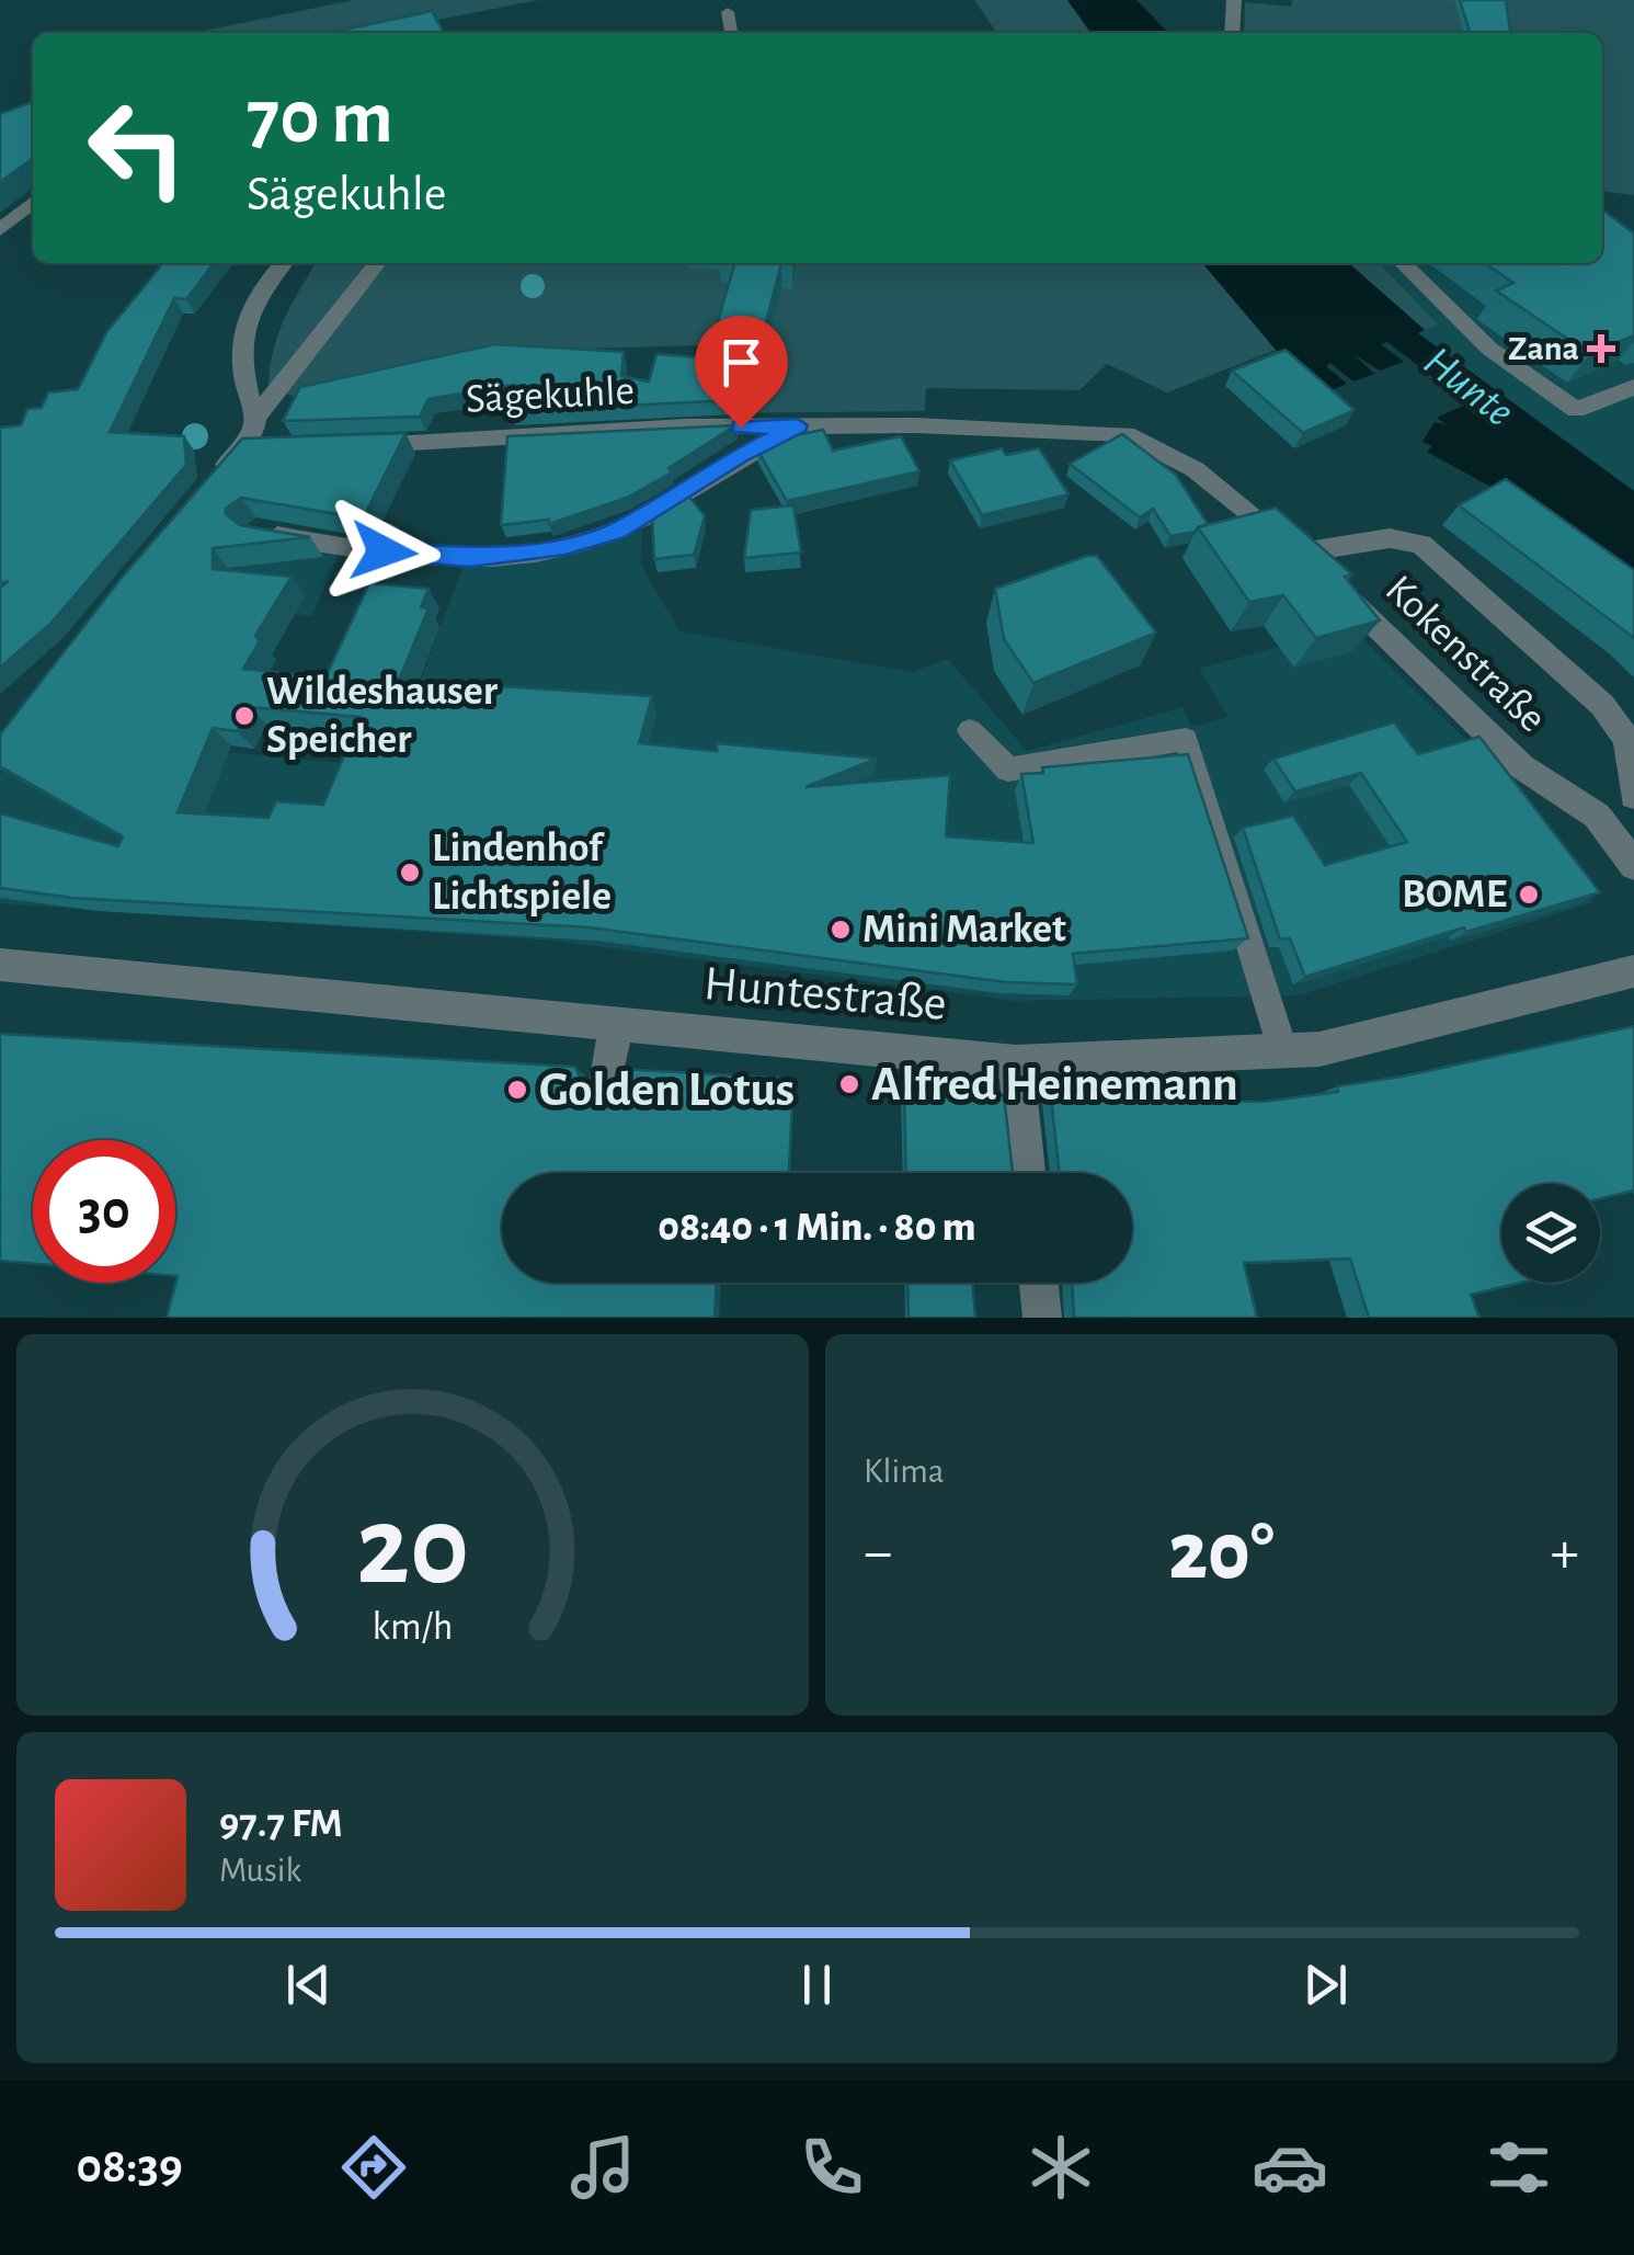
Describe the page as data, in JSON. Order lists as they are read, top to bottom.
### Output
{
  "streets": {
    "street": ["Sägekuhle", "Kokenstraße", "Huntestraße"]
  },
  "crossings": [
    ["Sägekuhle", "Kokenstraße"]
  ],
  "water": ["Hunte"],
  "places": {
    "health": ["Zana"],
    "other": [
      "Wildeshauser Speicher",
      "Lindenhof Lichtspiele",
      "BOME",
      "Mini Market",
      "Alfred Heinemann",
      "Golden Lotus"
    ]
  },
  "page": {
    "turn": ["70 m", "Sägekuhle"],
    "limit": "30",
    "trip": "08:40 · 1 Min. · 80 m",
    "tile": "Klima",
    "heat": ["−", "20°", "+"],
    "song": ["97.7 FM", "Musik"],
    "tabs": "08:39",
    "gauge": ["20", "km/h"]
  }
}
